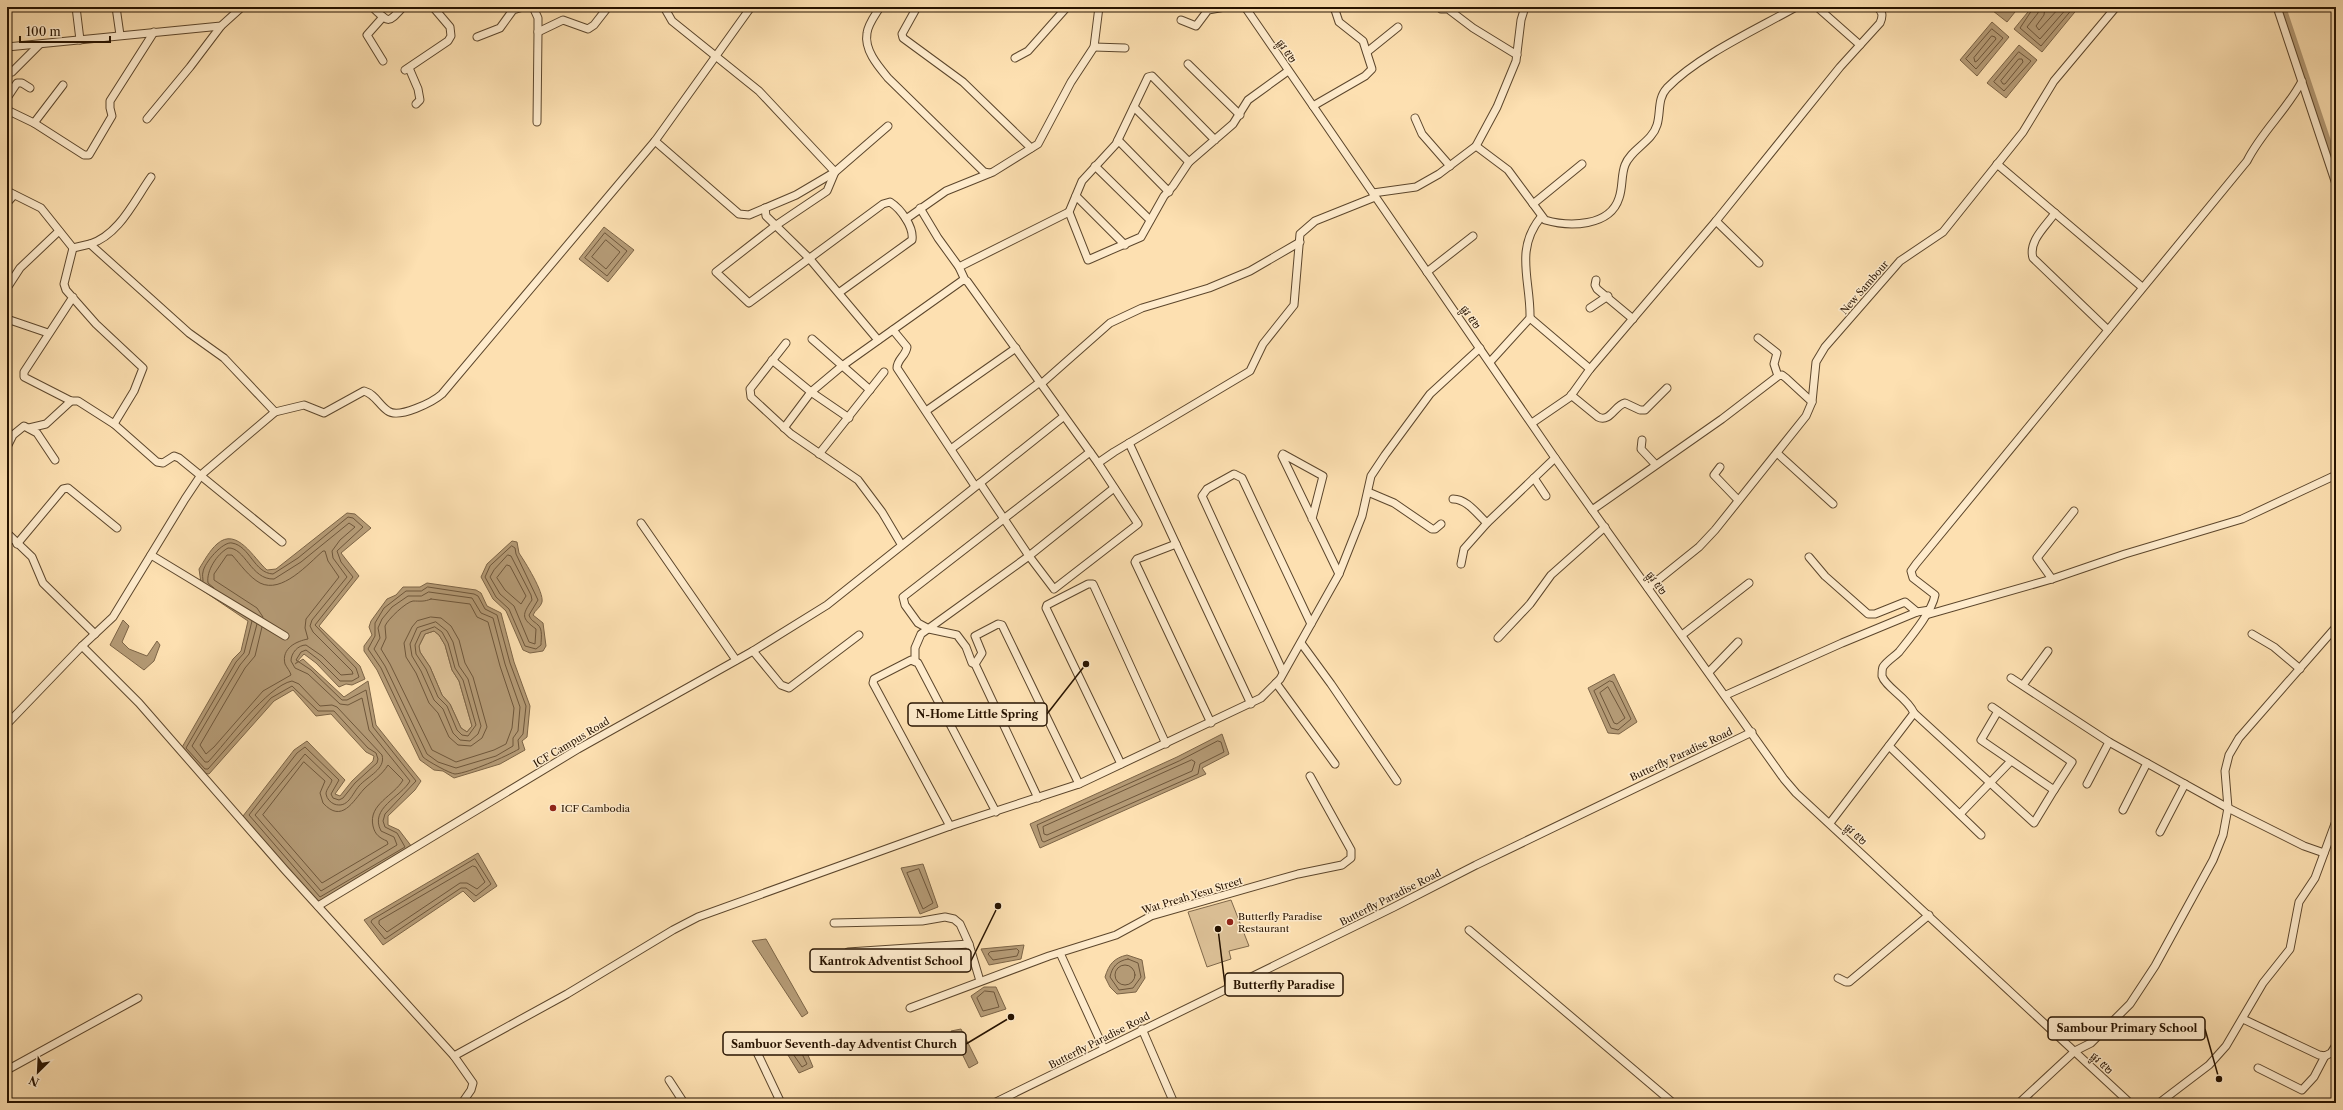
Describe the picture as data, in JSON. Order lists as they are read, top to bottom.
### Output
{
  "streets": {
    "street": [
      "ផ្លូវ ៥២",
      "New Sambour",
      "ICF Campus Road",
      "Butterfly Paradise Road",
      "Wat Preah Yesu Street"
    ]
  },
  "crossings": [
    ["ផ្លូវ ៥២", "New Sambour"],
    ["ផ្លូវ ៥២", "Butterfly Paradise Road"]
  ],
  "places": [
    "N-Home Little Spring",
    "ICF Cambodia",
    "Kantrok Adventist School",
    "Butterfly Paradise Restaurant",
    "Butterfly Paradise",
    "Sambuor Seventh-day Adventist Church",
    "Sambour Primary School"
  ],
  "scale_bar": "100 m",
  "north": "bottom left"
}
